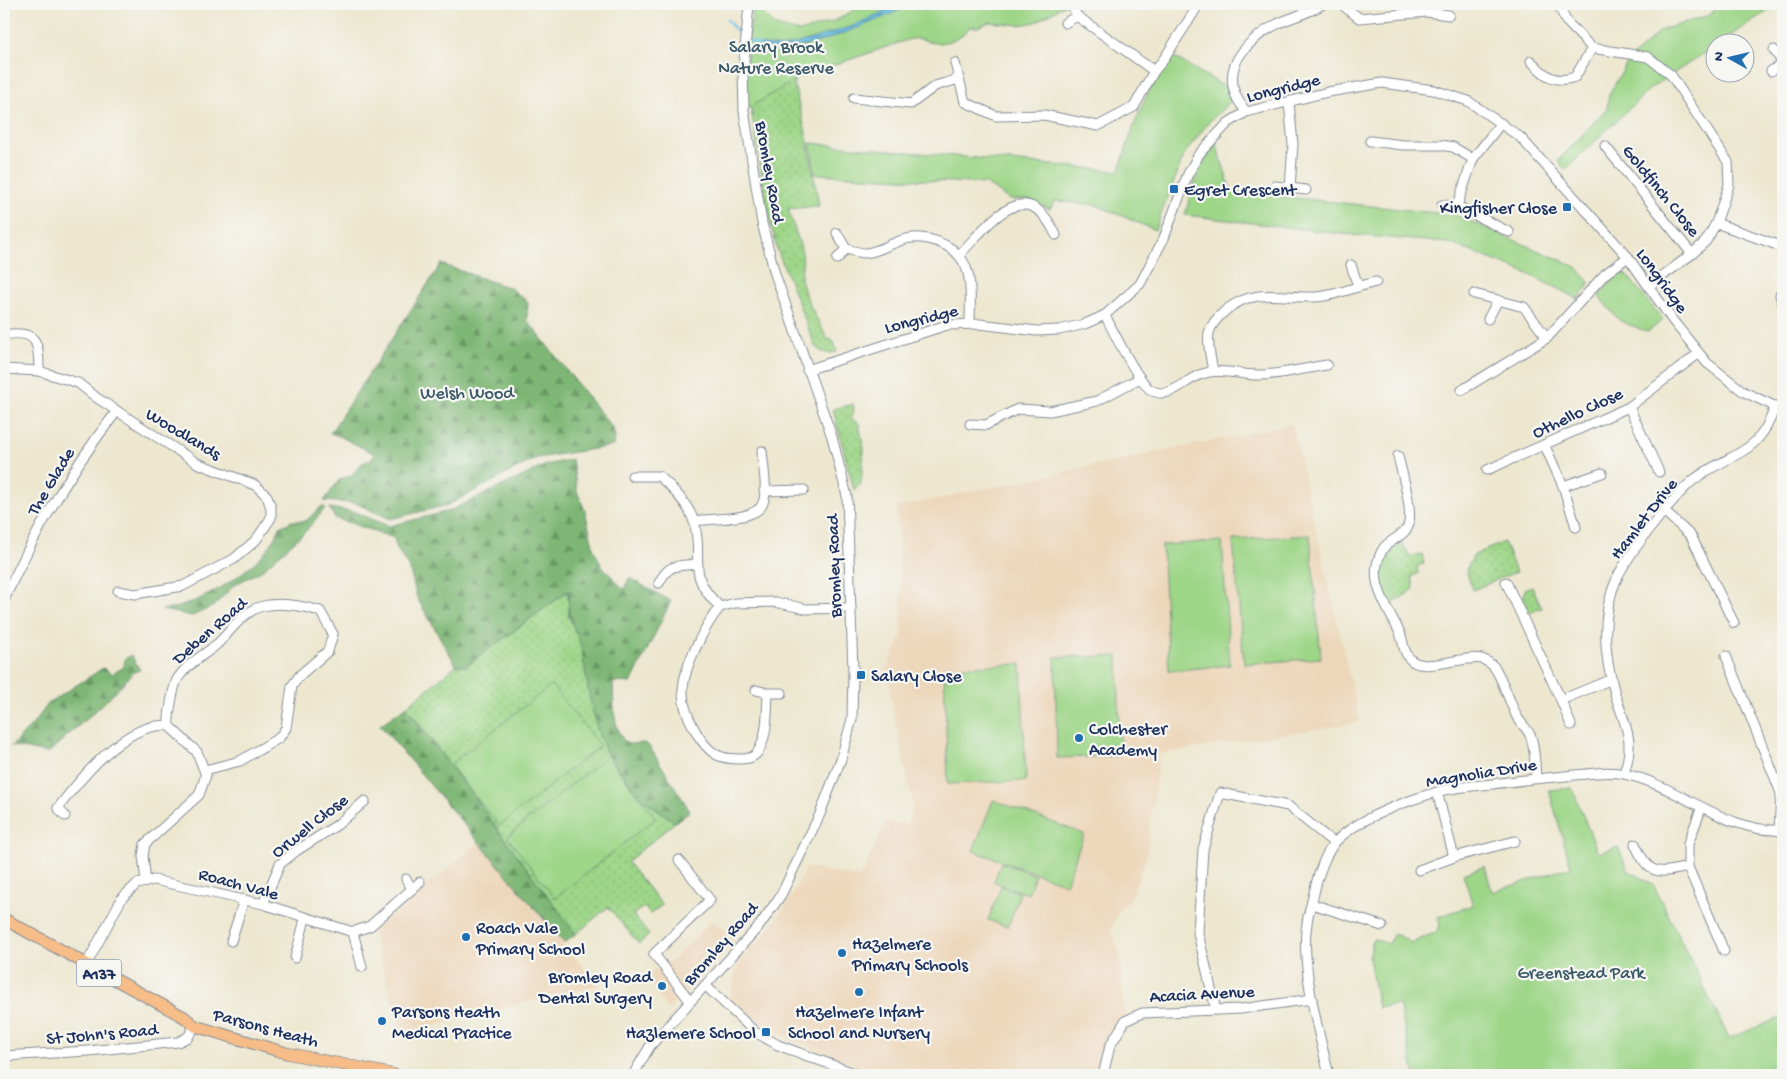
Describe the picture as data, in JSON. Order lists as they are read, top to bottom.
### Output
{
  "streets": {
    "main road": ["A137", "Parsons Heath"],
    "street": [
      "Longridge",
      "Bromley Road",
      "Goldfinch Close",
      "Othello Close",
      "Woodlands",
      "The Glade",
      "Hamlet Drive",
      "Deben Road",
      "Magnolia Drive",
      "Orwell Close",
      "Roach Vale",
      "Acacia Avenue",
      "St John's Road"
    ]
  },
  "crossings": [
    ["Longridge", "Bromley Road"],
    ["Longridge", "Othello Close"],
    ["Longridge", "Hamlet Drive"],
    ["Woodlands", "The Glade"],
    ["Hamlet Drive", "Magnolia Drive"],
    ["Magnolia Drive", "Acacia Avenue"],
    ["Orwell Close", "Roach Vale"],
    ["Parsons Heath", "St John's Road"]
  ],
  "parks": ["Salary Brook Nature Reserve", "Welsh Wood", "Greenstead Park"],
  "places": {
    "transit": [
      "Egret Crescent",
      "Kingfisher Close",
      "Salary Close",
      "Hazlemere School"
    ],
    "other": [
      "Colchester Academy",
      "Roach Vale Primary School",
      "Hazelmere Primary Schools",
      "Bromley Road Dental Surgery",
      "Hazelmere Infant School and Nursery",
      "Parsons Heath Medical Practice"
    ]
  },
  "north": "left"
}
